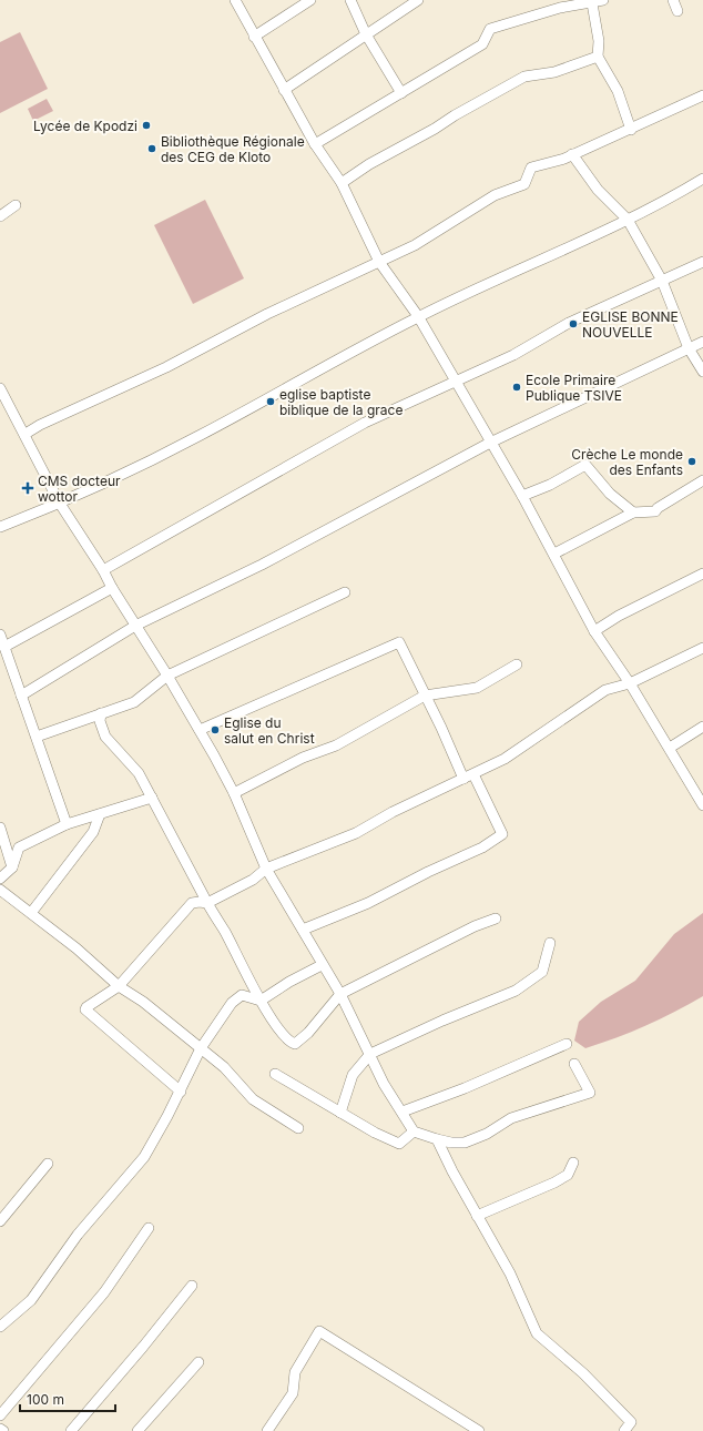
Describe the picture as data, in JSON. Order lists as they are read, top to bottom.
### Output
{
  "places": {
    "other": [
      "Lycée de Kpodzi",
      "Bibliothèque Régionale des CEG de Kloto",
      "EGLISE BONNE NOUVELLE",
      "Ecole Primaire Publique TSIVE",
      "eglise baptiste biblique de la grace",
      "Crèche Le monde des Enfants",
      "Eglise du salut en Christ"
    ],
    "health": ["CMS docteur wottor"]
  },
  "scale_bar": "100 m"
}
